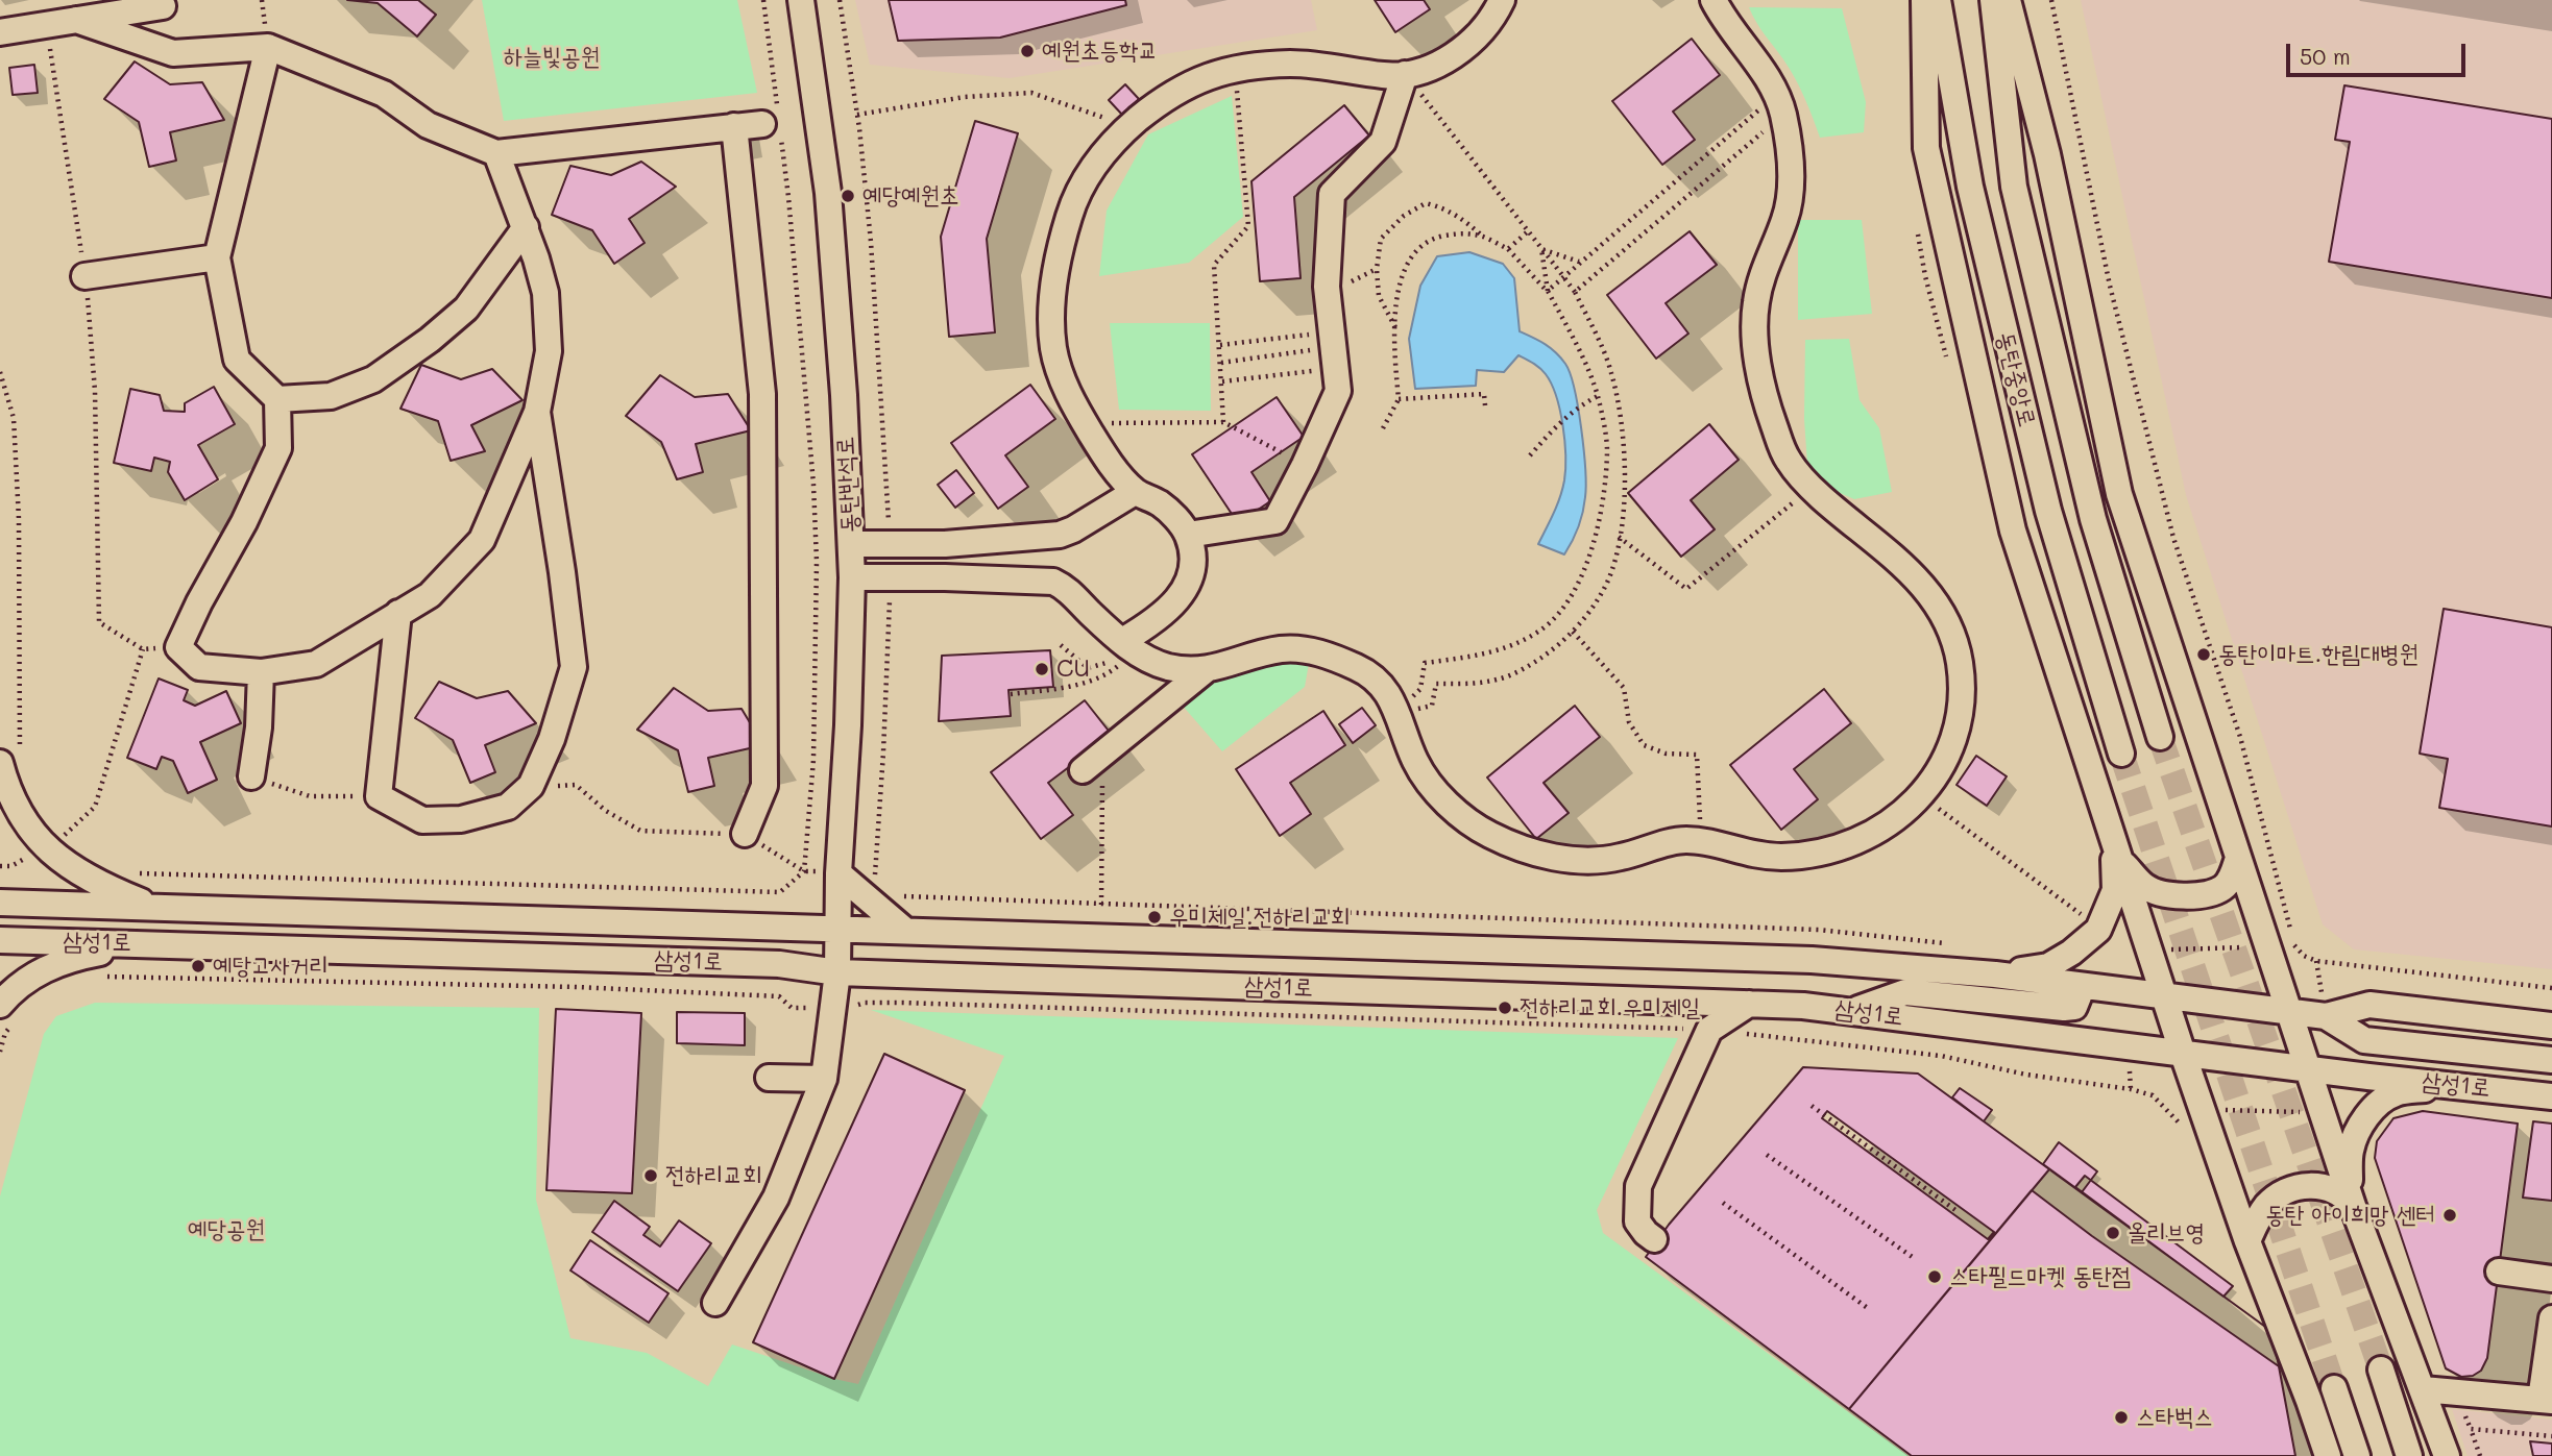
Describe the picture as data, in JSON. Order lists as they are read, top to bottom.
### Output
{
  "streets": {
    "street": ["동탄중앙로", "동탄반석로", "삼성1로"]
  },
  "crossings": [
    ["동탄반석로", "삼성1로"]
  ],
  "parks": ["하늘빛공원", "예당공원"],
  "places": [
    "예원초등학교",
    "예당예원초",
    "동탄이마트.한림대병원",
    "CU",
    "우미제일.전하리교회",
    "예당고사거리",
    "전하리교회.우미제일",
    "전하리교회",
    "동탄 아이희망 센터",
    "올리브영",
    "스타필드마켓 동탄점",
    "스타벅스"
  ],
  "scale_bar": "50 m"
}
